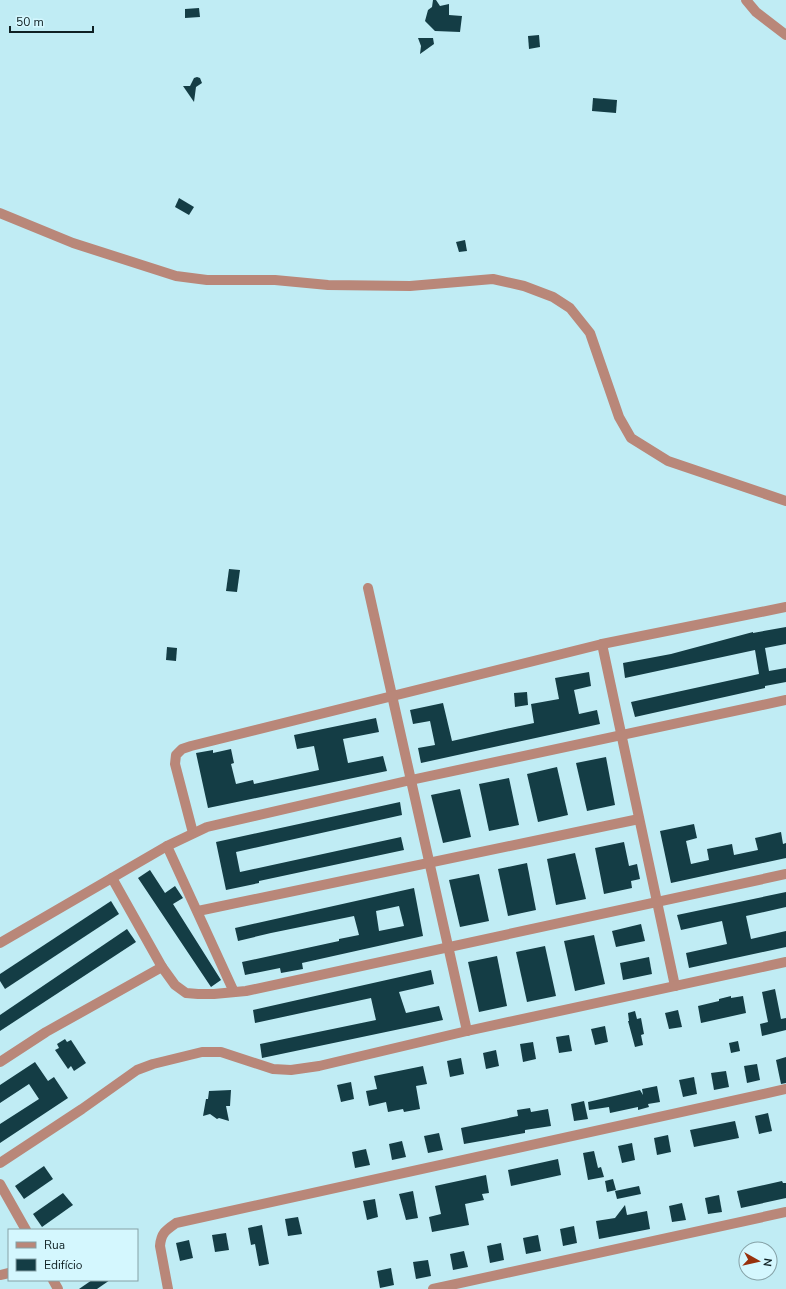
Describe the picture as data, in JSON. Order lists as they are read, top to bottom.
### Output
{
  "legend": ["Rua", "Edifício"],
  "scale_bar": "50 m",
  "north": "right"
}
